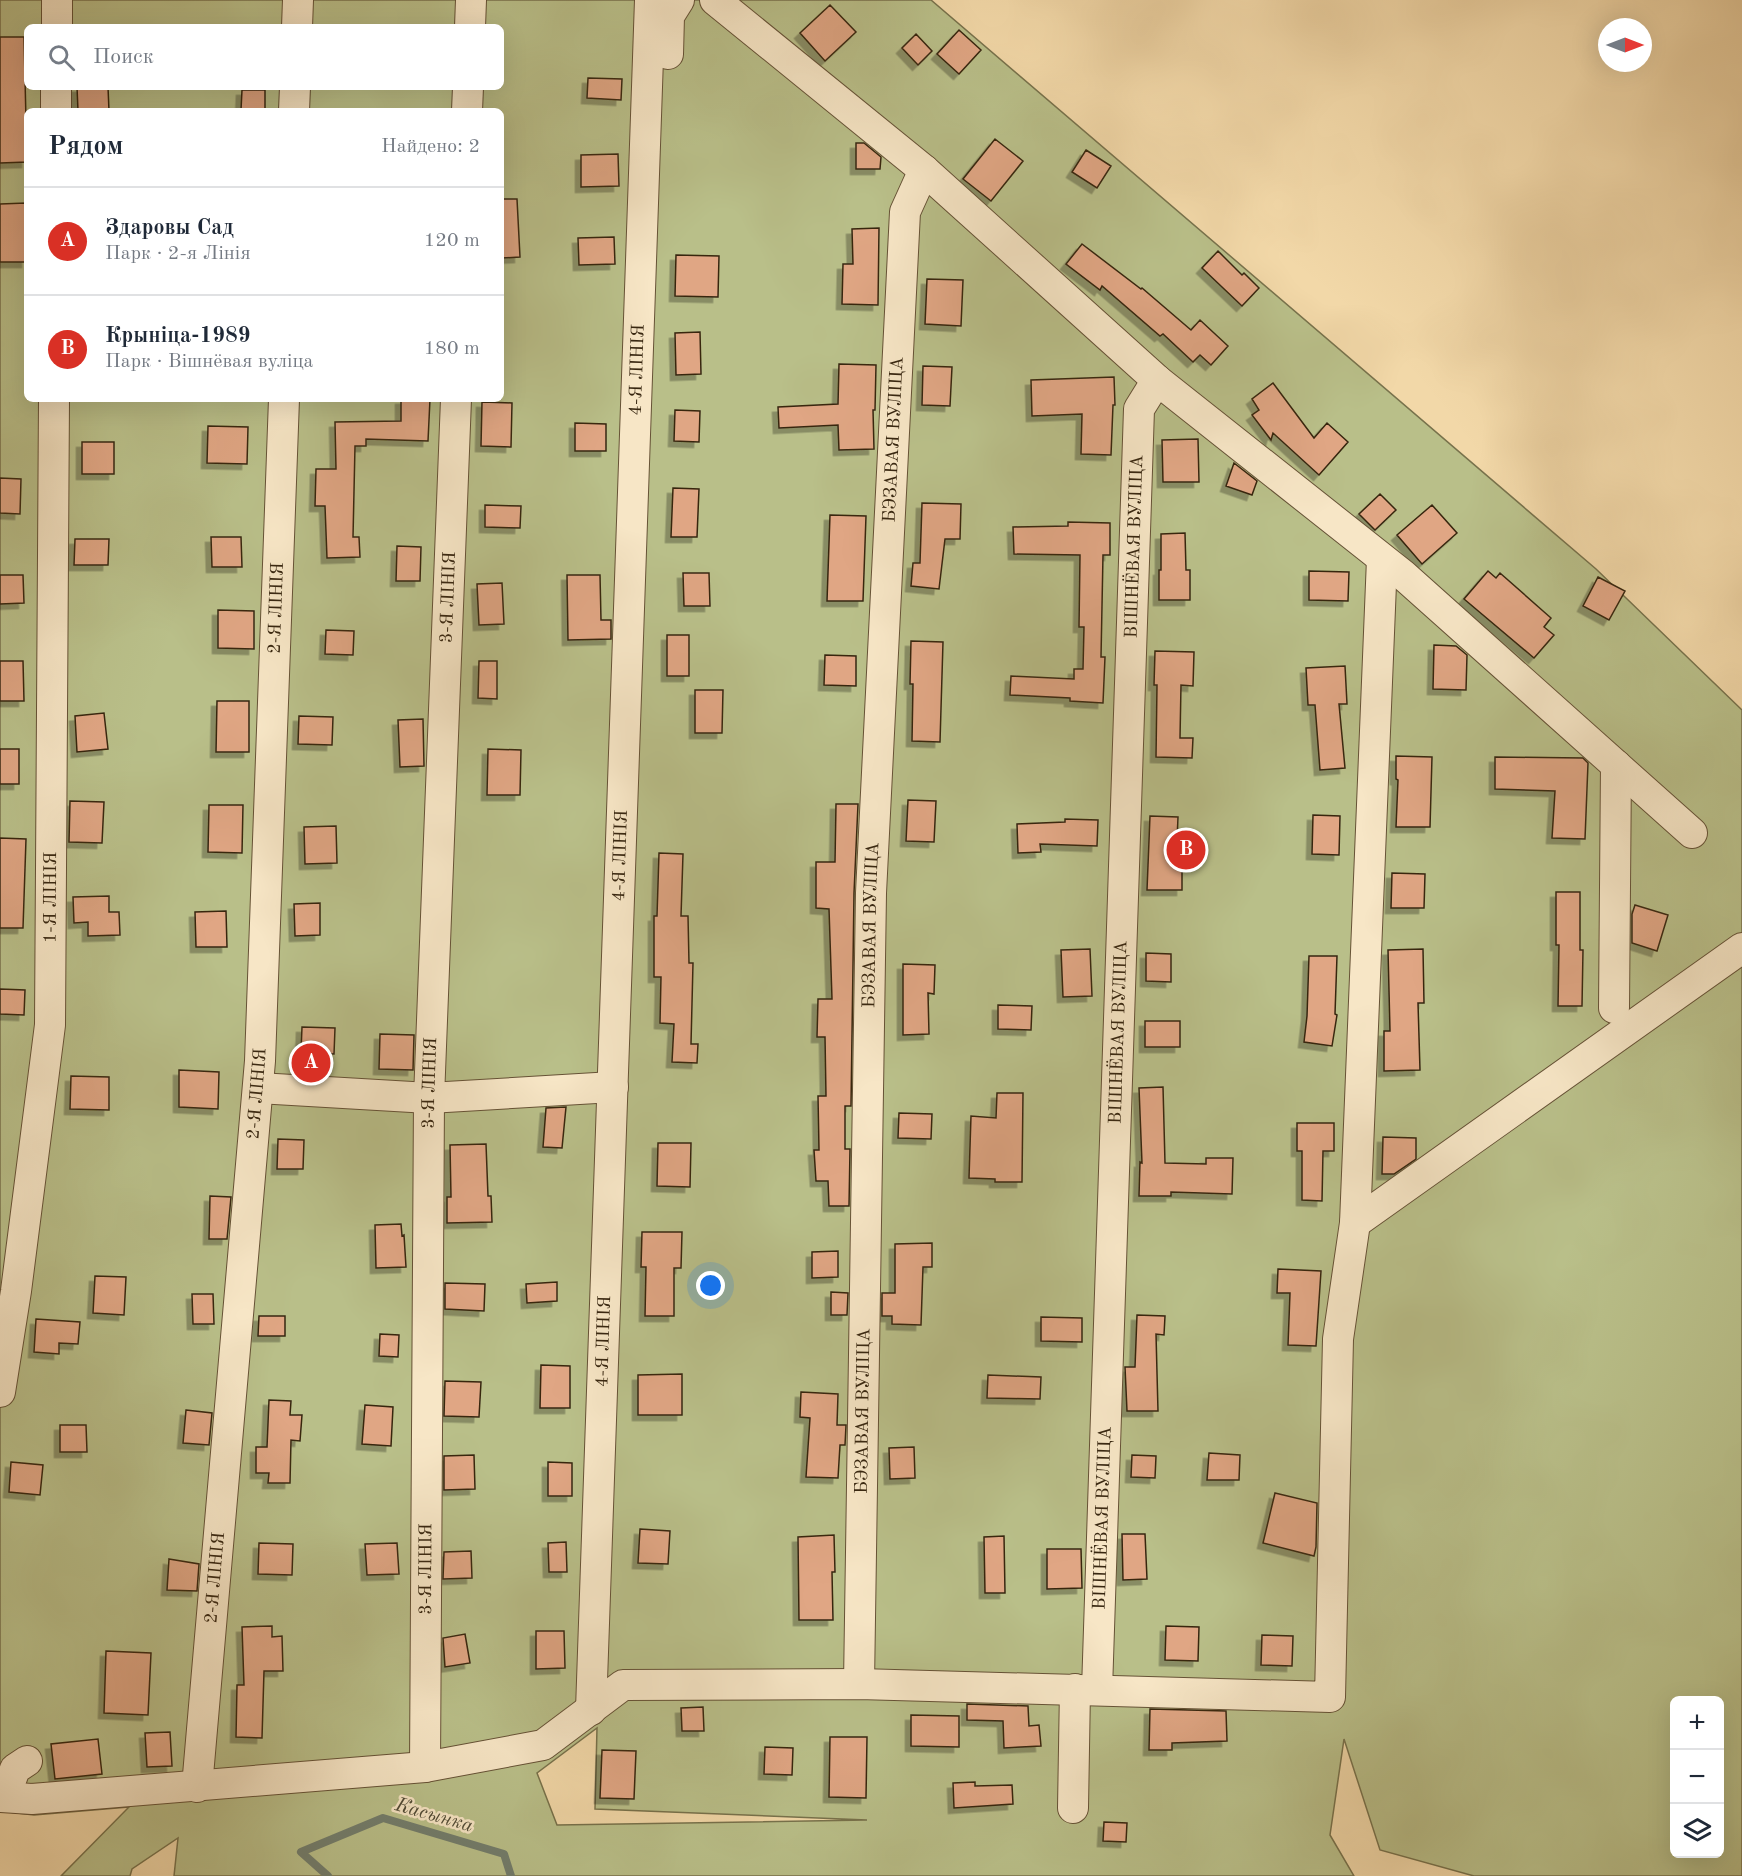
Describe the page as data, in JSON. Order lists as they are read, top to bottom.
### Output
{
  "streets": {
    "street": [
      "4-Я ЛІНІЯ",
      "БЭЗАВАЯ ВУЛІЦА",
      "ВІШНЁВАЯ ВУЛІЦА",
      "3-Я ЛІНІЯ",
      "2-Я ЛІНІЯ",
      "1-Я ЛІНІЯ"
    ]
  },
  "water": ["Касынка"],
  "north": "right",
  "page": {
    "search": "Поиск",
    "heading": ["Рядом", "Найдено: 2"],
    "list": [
      {
        "mark": "A",
        "name": "Здаровы Сад",
        "note": "Парк · 2-я Лінія",
        "value": "120 m"
      },
      {
        "mark": "B",
        "name": "Крыніца-1989",
        "note": "Парк · Вішнёвая вуліца",
        "value": "180 m"
      }
    ],
    "pins": ["B", "A"],
    "map_buttons": ["+", "−"]
  }
}
